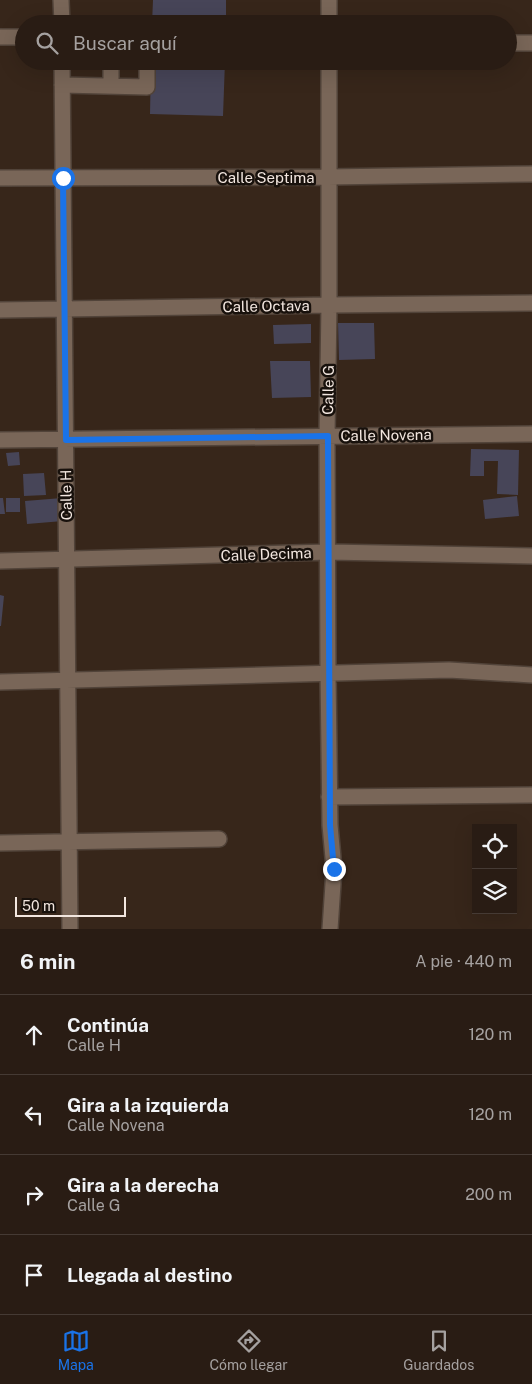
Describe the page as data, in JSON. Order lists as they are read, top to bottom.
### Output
{
  "streets": {
    "street": [
      "Calle Septima",
      "Calle Octava",
      "Calle G",
      "Calle Novena",
      "Calle H",
      "Calle Decima"
    ]
  },
  "crossings": [
    ["Calle Septima", "Calle G"],
    ["Calle Septima", "Calle H"],
    ["Calle Octava", "Calle G"],
    ["Calle Octava", "Calle H"],
    ["Calle G", "Calle Novena"],
    ["Calle G", "Calle Decima"],
    ["Calle Novena", "Calle H"],
    ["Calle H", "Calle Decima"]
  ],
  "scale_bar": "50 m",
  "page": {
    "search": "Buscar aquí",
    "scale": "50 m",
    "heading": ["6 min", "A pie · 440 m"],
    "list": [
      ["Continúa", "Calle H", "120 m"],
      ["Gira a la izquierda", "Calle Novena", "120 m"],
      ["Gira a la derecha", "Calle G", "200 m"],
      "Llegada al destino"
    ],
    "nav": ["Mapa", "Cómo llegar", "Guardados"]
  }
}
